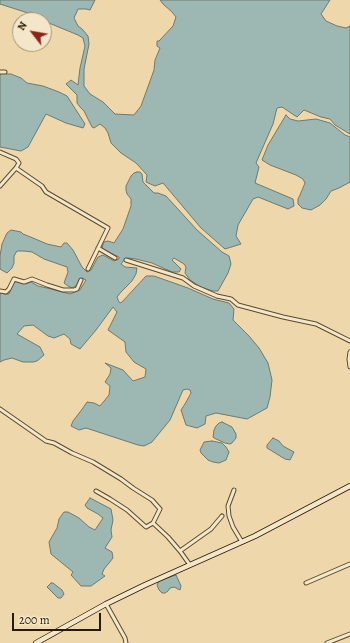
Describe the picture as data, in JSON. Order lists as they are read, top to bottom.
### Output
{
  "scale_bar": "200 m",
  "north": "top left"
}
